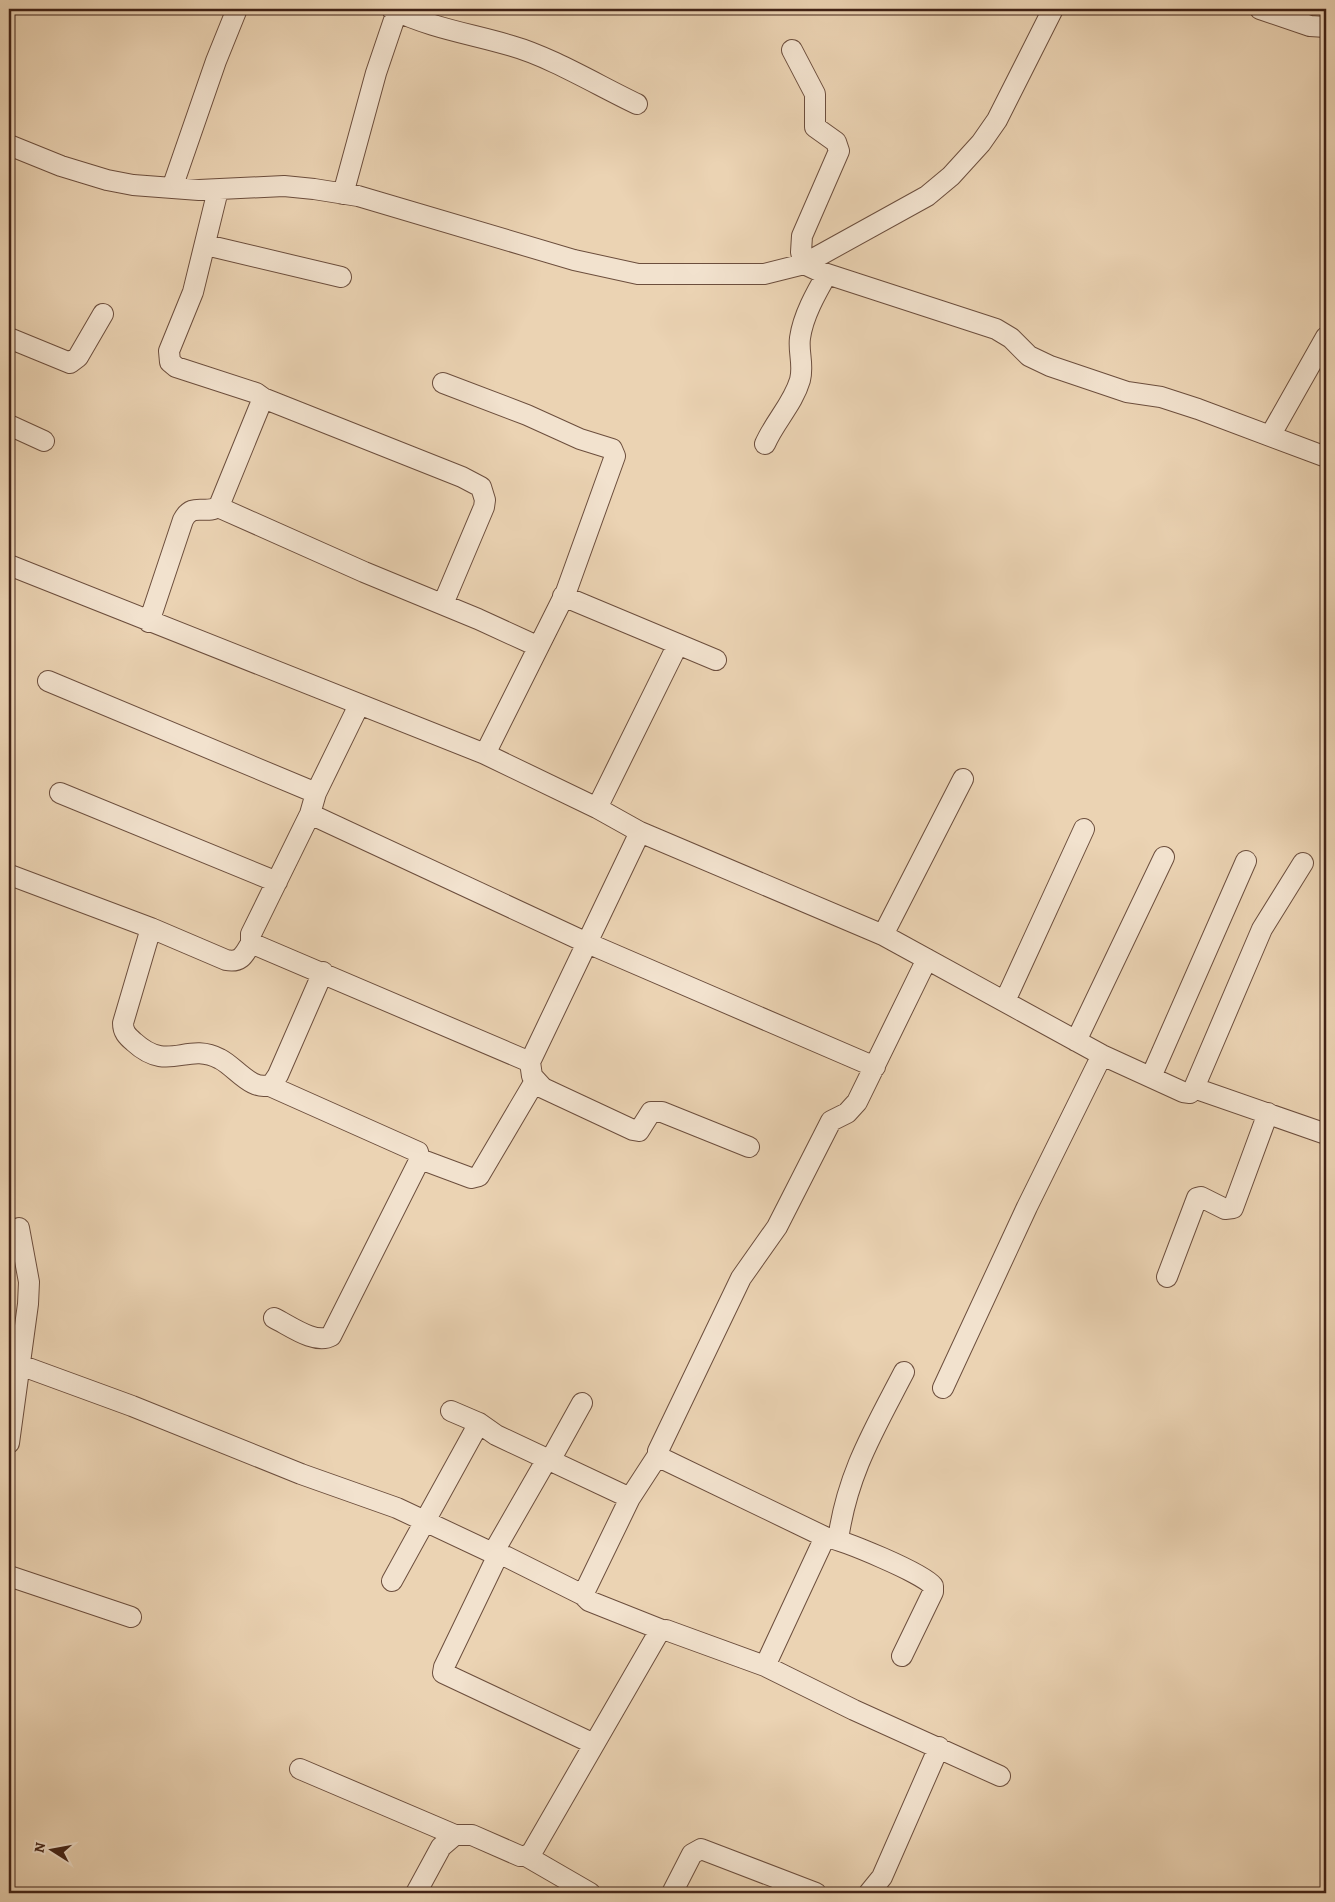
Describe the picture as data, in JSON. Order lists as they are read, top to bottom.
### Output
{
  "north": "left"
}
